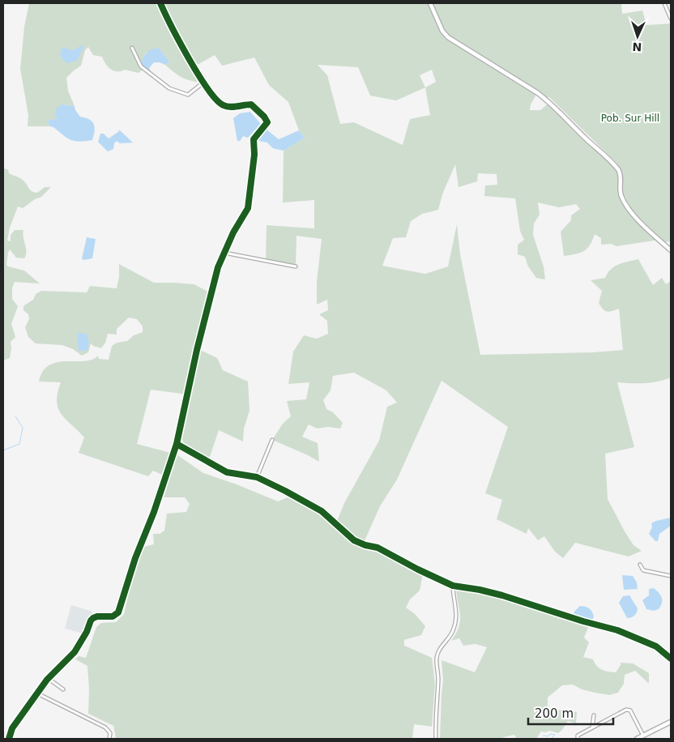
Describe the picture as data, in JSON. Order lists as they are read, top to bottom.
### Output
{
  "parks": ["Pob. Sur Hill"],
  "scale_bar": "200 m",
  "north": "bottom"
}
